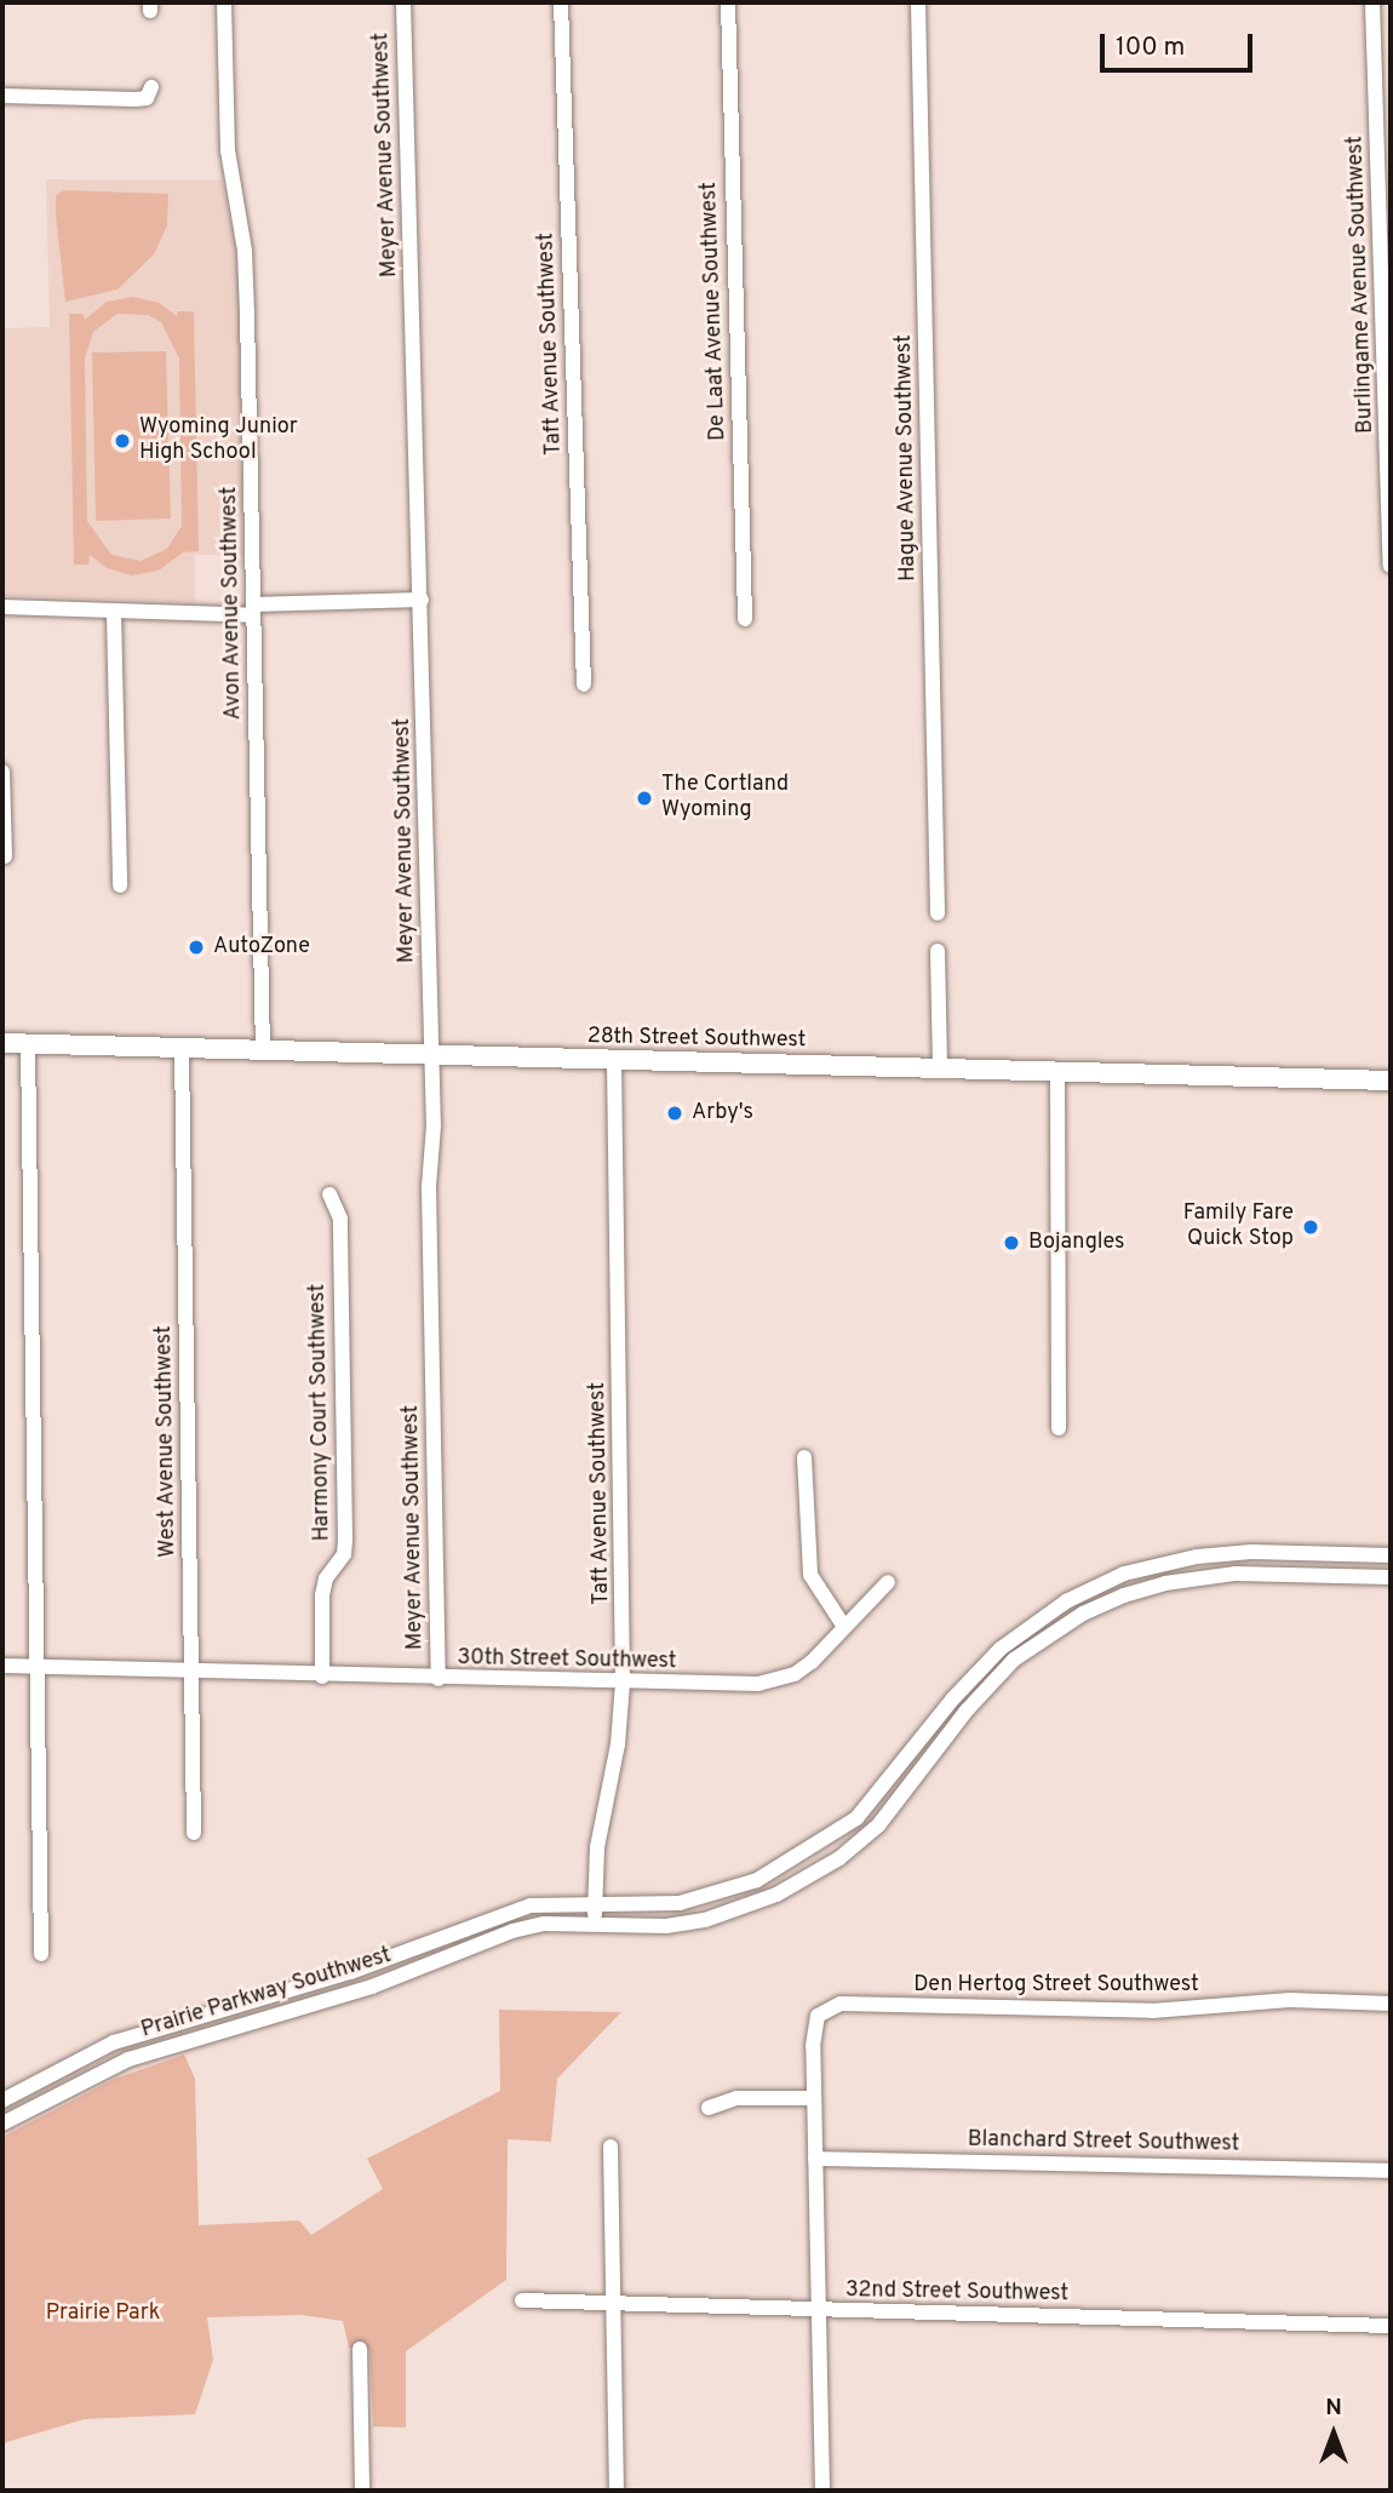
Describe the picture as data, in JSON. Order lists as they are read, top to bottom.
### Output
{
  "streets": {
    "main road": ["28th Street Southwest"],
    "street": [
      "Meyer Avenue Southwest",
      "Burlingame Avenue Southwest",
      "De Laat Avenue Southwest",
      "Taft Avenue Southwest",
      "Hague Avenue Southwest",
      "Avon Avenue Southwest",
      "Harmony Court Southwest",
      "West Avenue Southwest",
      "30th Street Southwest",
      "Den Hertog Street Southwest",
      "Prairie Parkway Southwest",
      "Blanchard Street Southwest",
      "32nd Street Southwest"
    ]
  },
  "crossings": [
    ["Meyer Avenue Southwest", "28th Street Southwest"],
    ["Meyer Avenue Southwest", "30th Street Southwest"],
    ["Taft Avenue Southwest", "28th Street Southwest"],
    ["Taft Avenue Southwest", "30th Street Southwest"],
    ["Taft Avenue Southwest", "Prairie Parkway Southwest"],
    ["Avon Avenue Southwest", "28th Street Southwest"],
    ["28th Street Southwest", "West Avenue Southwest"],
    ["Harmony Court Southwest", "30th Street Southwest"],
    ["West Avenue Southwest", "30th Street Southwest"]
  ],
  "parks": ["Prairie Park"],
  "places": [
    "Wyoming Junior High School",
    "The Cortland Wyoming",
    "AutoZone",
    "Arby's",
    "Family Fare Quick Stop",
    "Bojangles"
  ],
  "scale_bar": "100 m",
  "north": "top"
}
